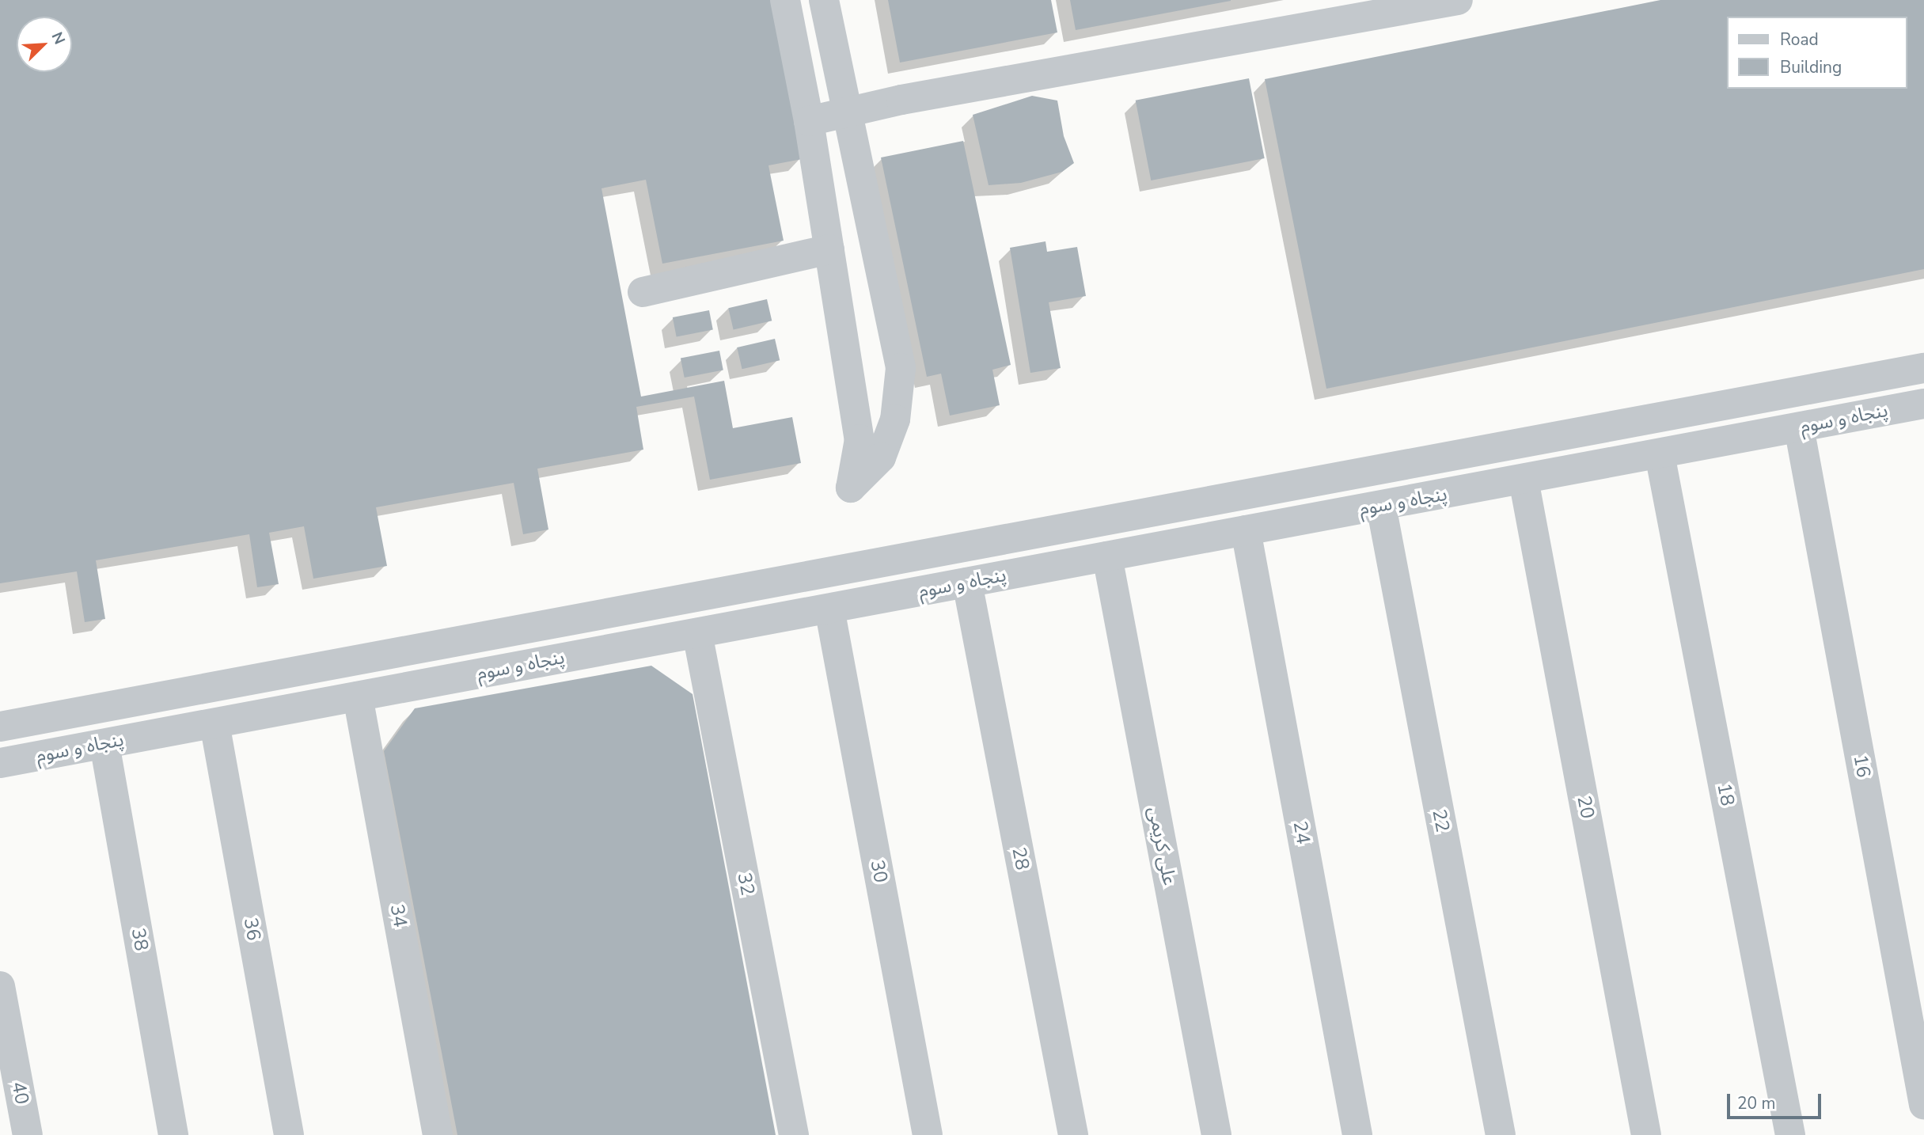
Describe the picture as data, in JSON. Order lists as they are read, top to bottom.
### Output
{
  "streets": {
    "street": [
      "پنجاه و سوم",
      "16",
      "18",
      "20",
      "22",
      "24",
      "علی کریمی",
      "28",
      "30",
      "32",
      "34",
      "36",
      "38",
      "40"
    ]
  },
  "crossings": [
    ["پنجاه و سوم", "16"],
    ["پنجاه و سوم", "18"],
    ["پنجاه و سوم", "20"],
    ["پنجاه و سوم", "22"],
    ["پنجاه و سوم", "24"],
    ["پنجاه و سوم", "علی کریمی"],
    ["پنجاه و سوم", "28"],
    ["پنجاه و سوم", "30"],
    ["پنجاه و سوم", "32"],
    ["پنجاه و سوم", "34"],
    ["پنجاه و سوم", "36"],
    ["پنجاه و سوم", "38"]
  ],
  "legend": ["Road", "Building"],
  "scale_bar": "20 m",
  "north": "top right"
}
